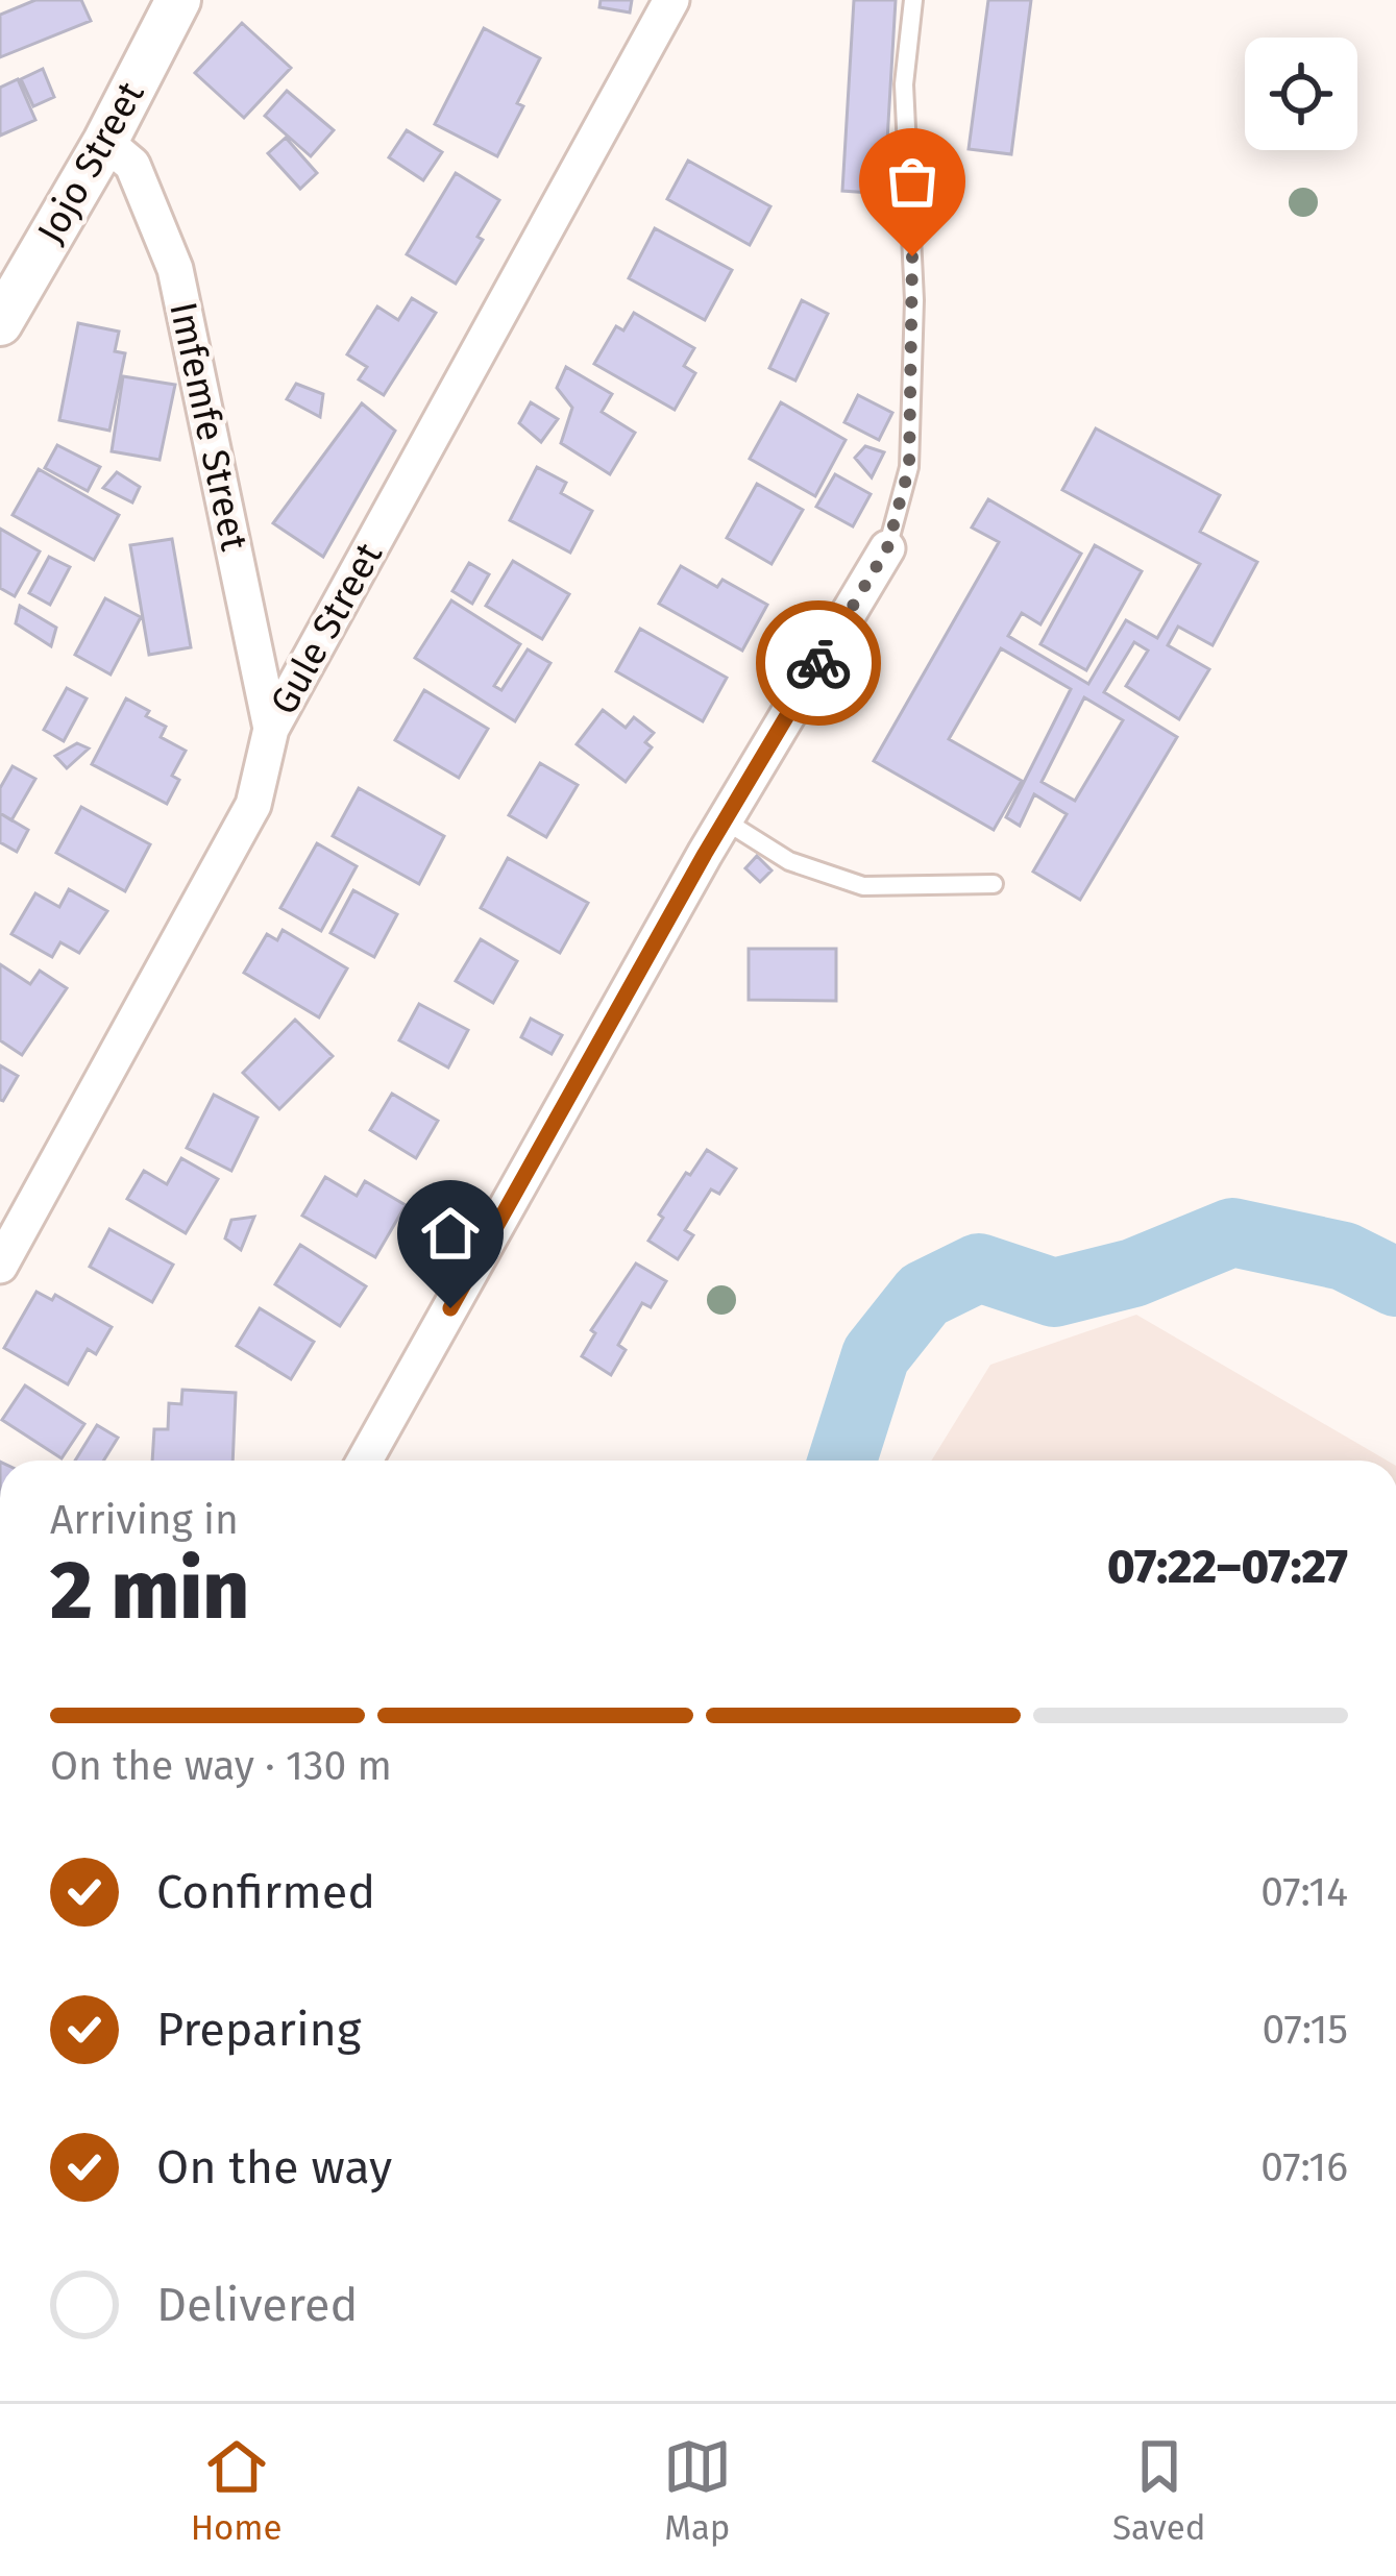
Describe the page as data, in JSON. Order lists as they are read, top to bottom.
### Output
{
  "streets": {
    "street": ["Jojo Street", "Imfemfe Street", "Gule Street"]
  },
  "crossings": [
    ["Jojo Street", "Imfemfe Street"],
    ["Imfemfe Street", "Gule Street"]
  ],
  "page": {
    "heading": ["2 min", "Arriving in", "07:22–07:27"],
    "bar": "On the way · 130 m",
    "list": [
      ["Confirmed", "07:14"],
      ["Preparing", "07:15"],
      ["On the way", "07:16"],
      "Delivered"
    ],
    "tabs": ["Home", "Map", "Saved"]
  }
}
